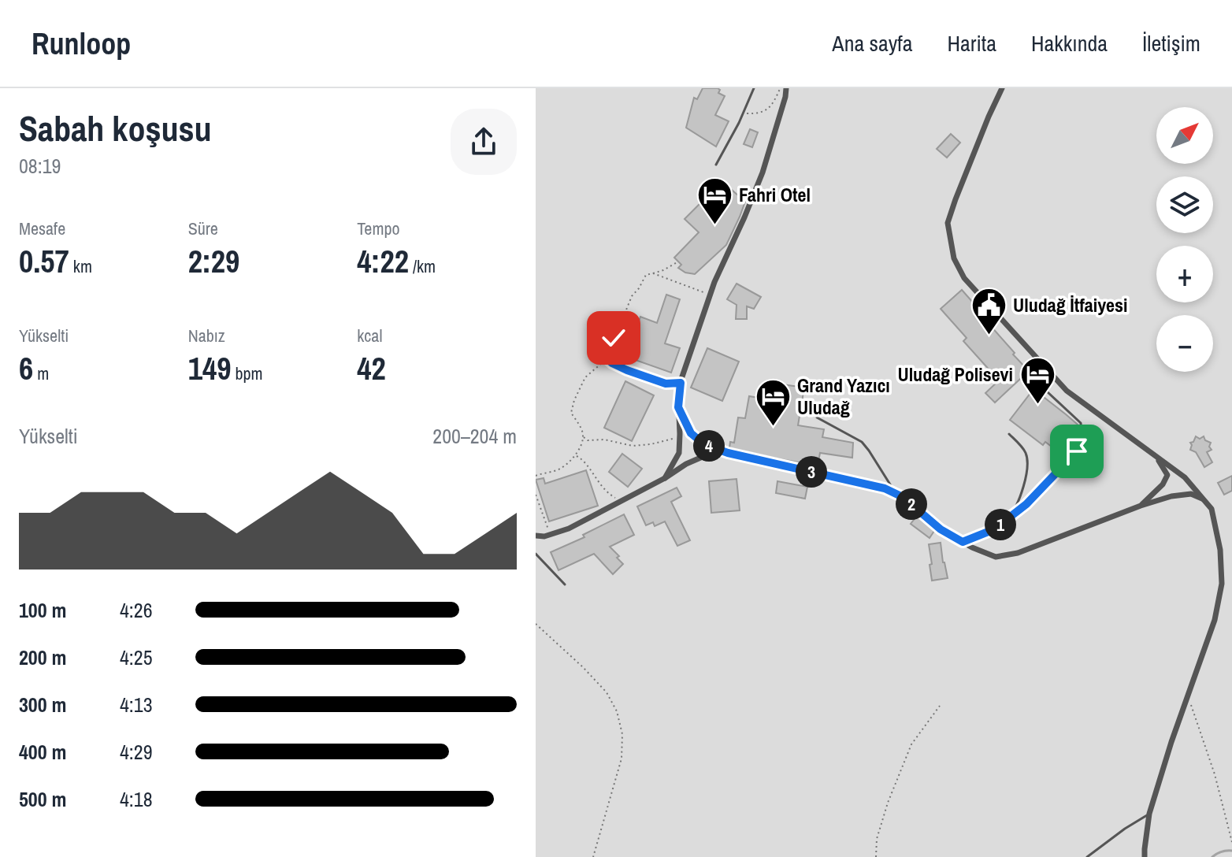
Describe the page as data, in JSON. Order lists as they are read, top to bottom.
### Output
{
  "places": {
    "hotel": ["Fahri Otel", "Uludağ Polisevi", "Grand Yazıcı Uludağ"],
    "public building": ["Uludağ İtfaiyesi"]
  },
  "north": "top right",
  "page": {
    "header": "Runloop",
    "nav": [
      "Ana sayfa",
      "Harita",
      "Hakkında",
      "İletişim"
    ],
    "heading": ["Sabah koşusu", "08:19"],
    "map_buttons": ["+", "−"],
    "stats": [
      ["Mesafe", "0.57 km"],
      ["Süre", "2:29"],
      ["Tempo", "4:22 /km"],
      ["Yükselti", "6 m"],
      ["Nabız", "149 bpm"],
      ["kcal", "42"]
    ],
    "chart": ["Yükselti", "200–204 m"],
    "pins": [
      "4",
      "3",
      "2",
      "1"
    ],
    "list": [
      {
        "name": "100 m",
        "note": "4:26"
      },
      {
        "name": "200 m",
        "note": "4:25"
      },
      {
        "name": "300 m",
        "note": "4:13"
      },
      {
        "name": "400 m",
        "note": "4:29"
      },
      {
        "name": "500 m",
        "note": "4:18"
      }
    ]
  }
}
